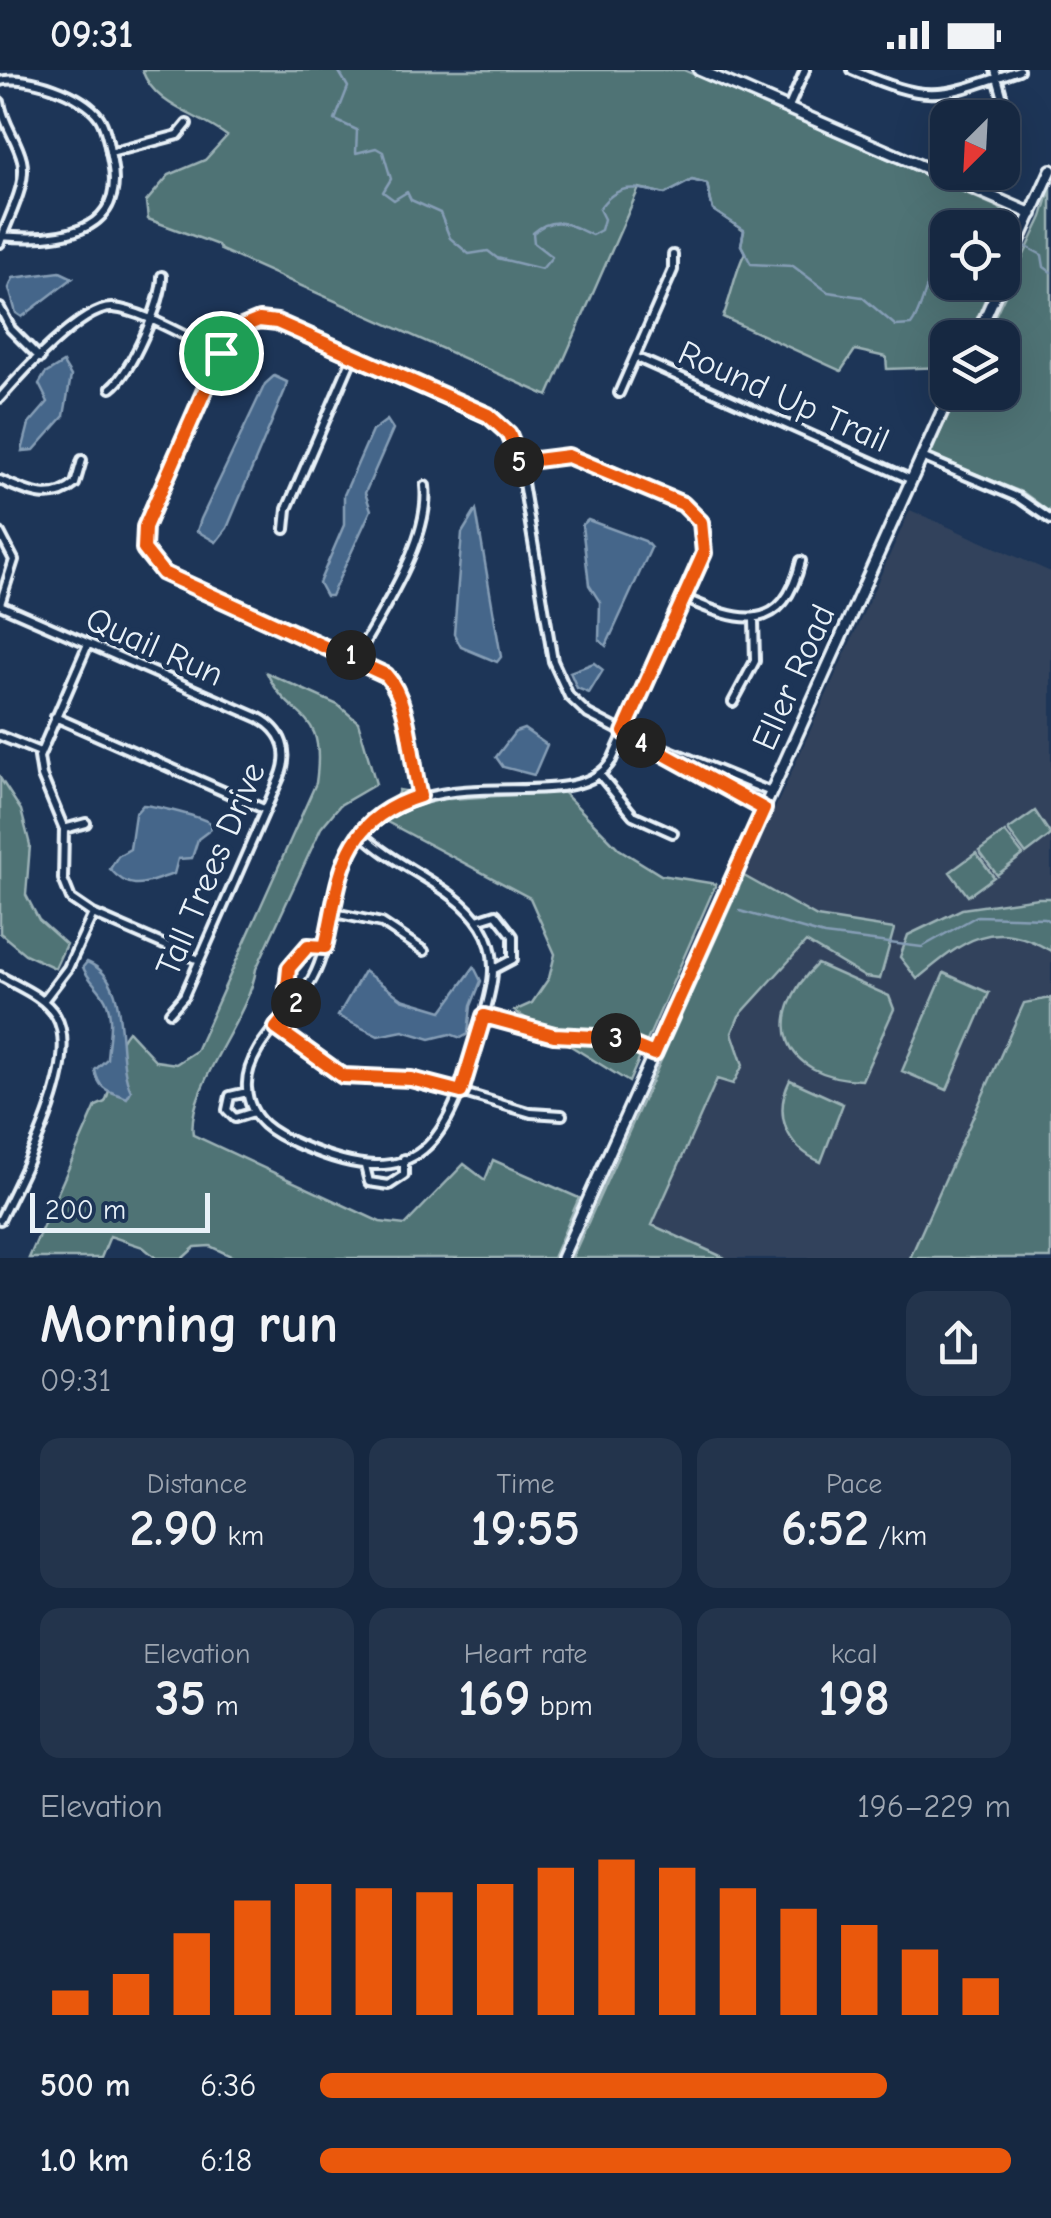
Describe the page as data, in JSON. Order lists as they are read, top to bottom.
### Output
{
  "streets": {
    "street": [
      "Round Up Trail",
      "Quail Run",
      "Eller Road",
      "Tall Trees Drive"
    ]
  },
  "crossings": [
    ["Round Up Trail", "Eller Road"],
    ["Quail Run", "Tall Trees Drive"]
  ],
  "scale_bar": "200 m",
  "north": "bottom left",
  "page": {
    "status": "09:31",
    "pins": [
      "5",
      "1",
      "4",
      "2",
      "3"
    ],
    "scale": "200 m",
    "heading": ["Morning run", "09:31"],
    "stats": [
      ["Distance", "2.90 km"],
      ["Time", "19:55"],
      ["Pace", "6:52 /km"],
      ["Elevation", "35 m"],
      ["Heart rate", "169 bpm"],
      ["kcal", "198"]
    ],
    "chart": ["Elevation", "196–229 m"],
    "list": [
      {
        "name": "500 m",
        "note": "6:36"
      },
      {
        "name": "1.0 km",
        "note": "6:18"
      }
    ]
  }
}
